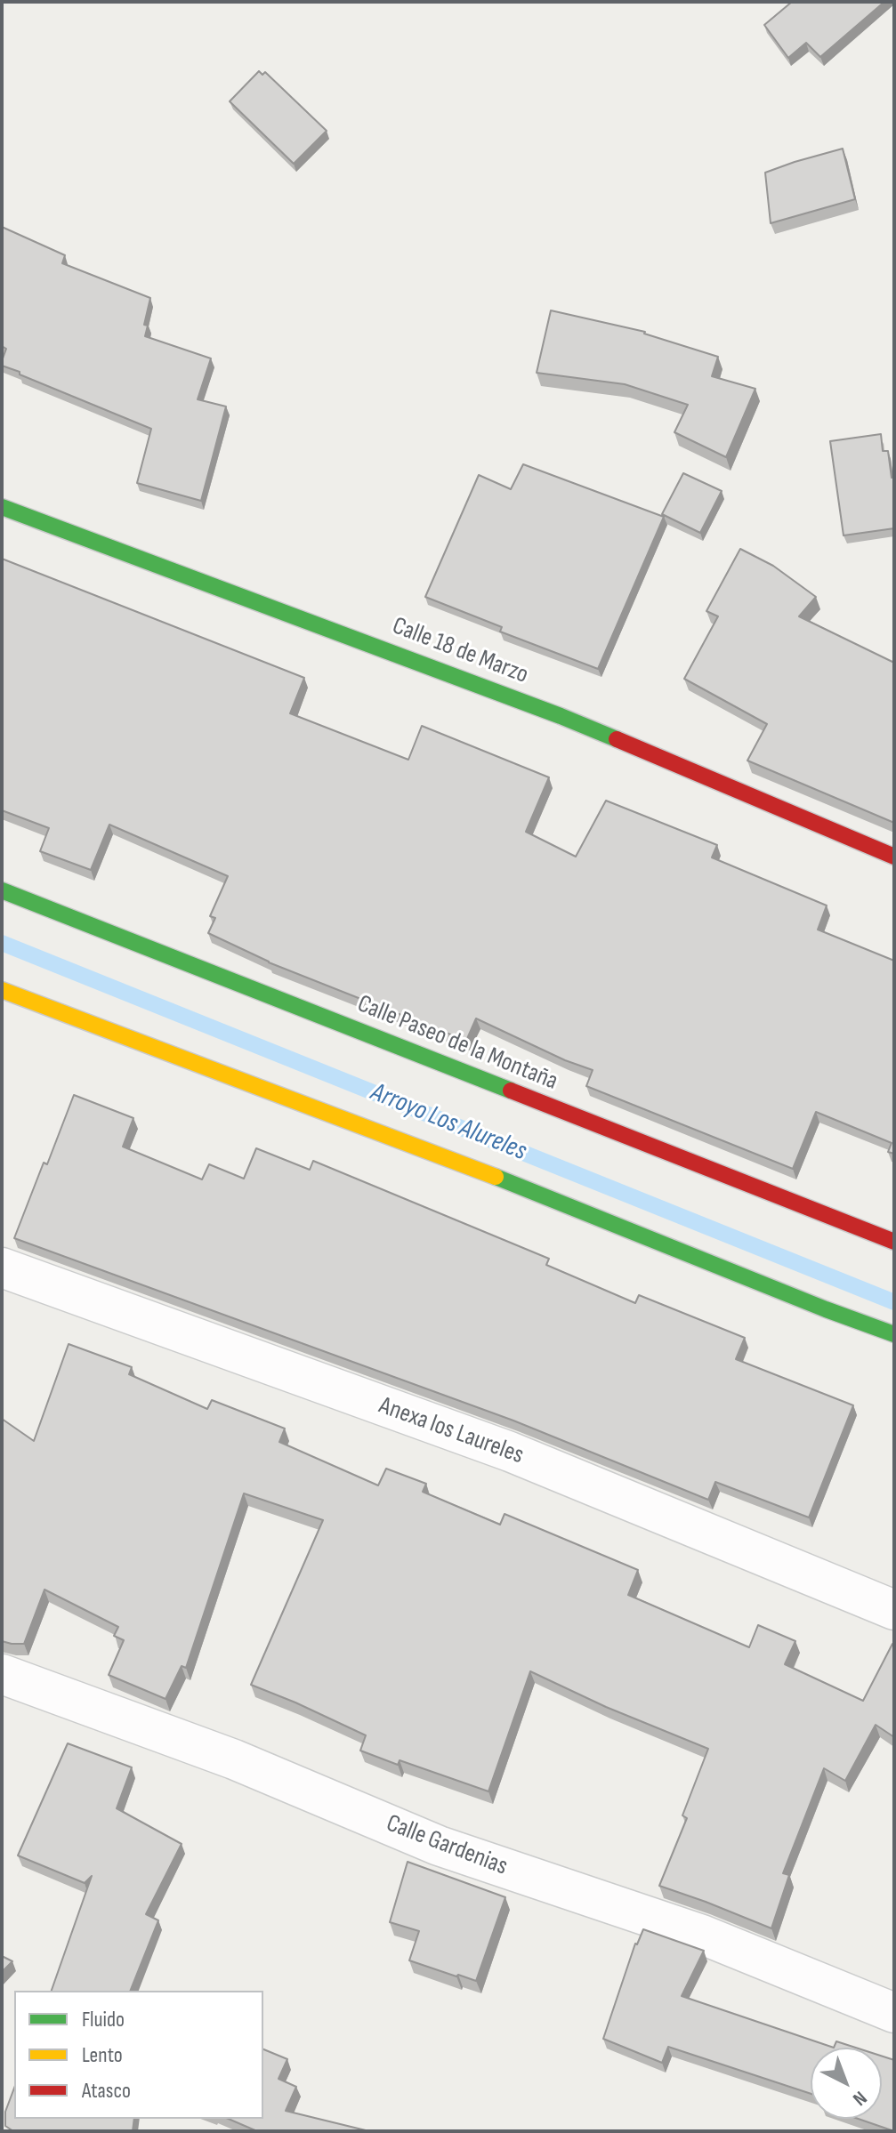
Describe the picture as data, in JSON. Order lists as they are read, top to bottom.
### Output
{
  "streets": {
    "main road": ["Calle 18 de Marzo", "Calle Paseo de la Montaña"],
    "street": ["Anexa los Laureles", "Calle Gardenias"]
  },
  "water": ["Arroyo Los Alureles"],
  "legend": ["Fluido", "Lento", "Atasco"],
  "north": "bottom right"
}
